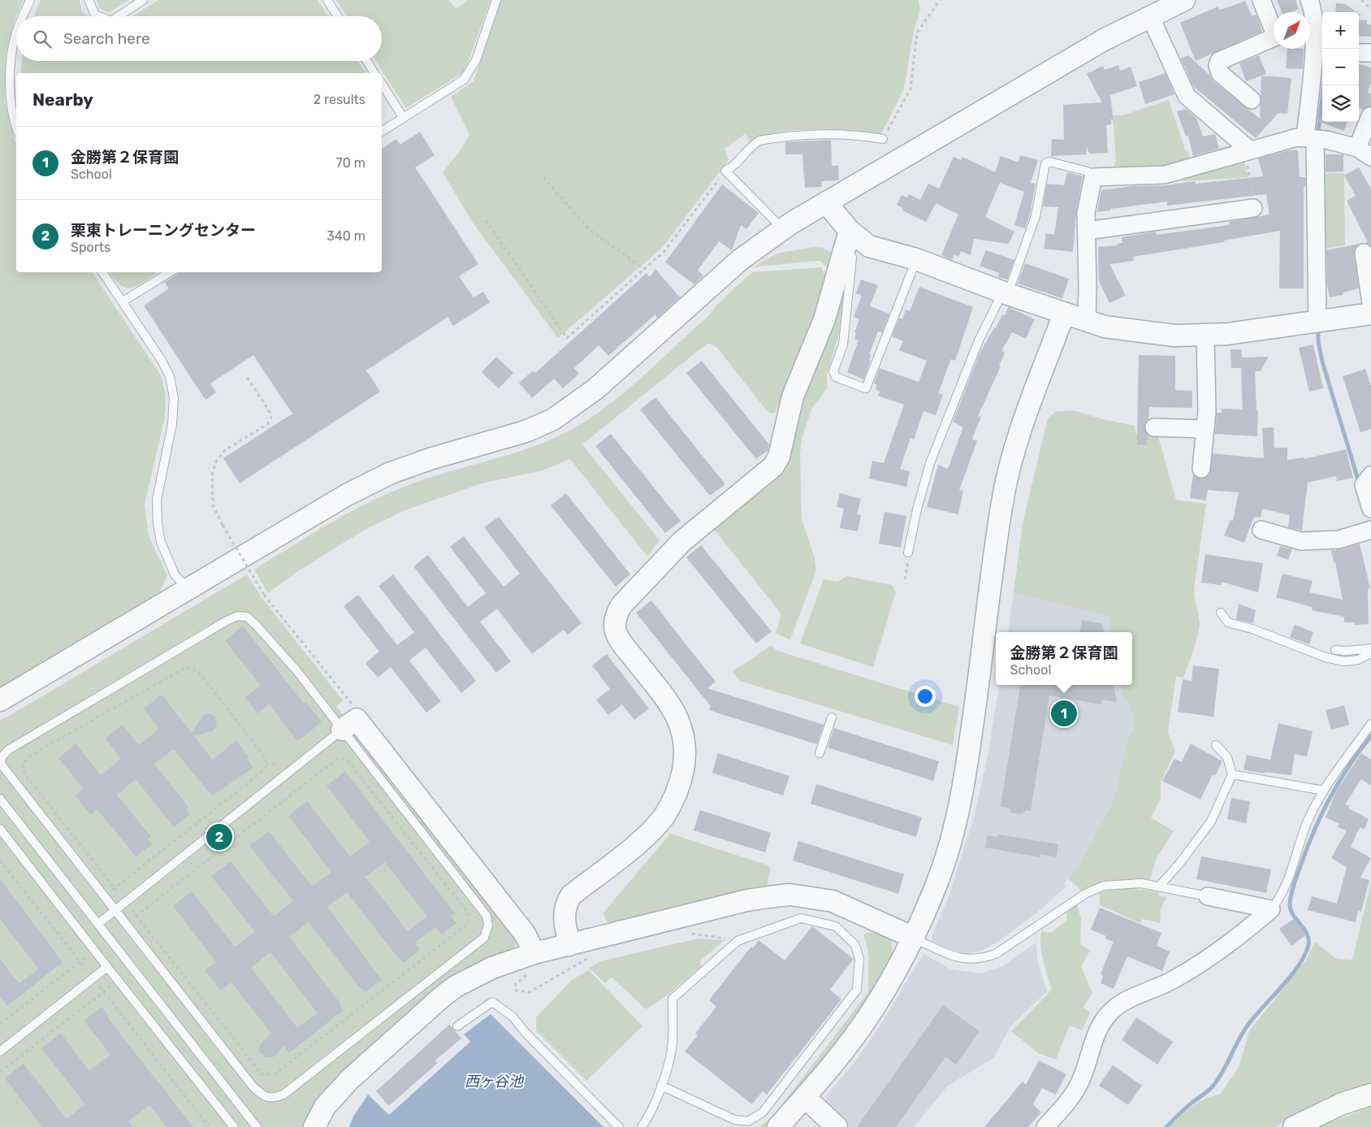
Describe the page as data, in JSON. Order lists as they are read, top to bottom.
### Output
{
  "water": ["西ヶ谷池"],
  "north": "top right",
  "page": {
    "map_buttons": ["+", "−"],
    "search": "Search here",
    "heading": ["Nearby", "2 results"],
    "list": [
      {
        "mark": "1",
        "name": "金勝第２保育園",
        "note": "School",
        "value": "70 m"
      },
      {
        "mark": "2",
        "name": "栗東トレーニングセンター",
        "note": "Sports",
        "value": "340 m"
      }
    ],
    "popup": ["金勝第２保育園", "School"],
    "pins": ["1", "2"]
  }
}
